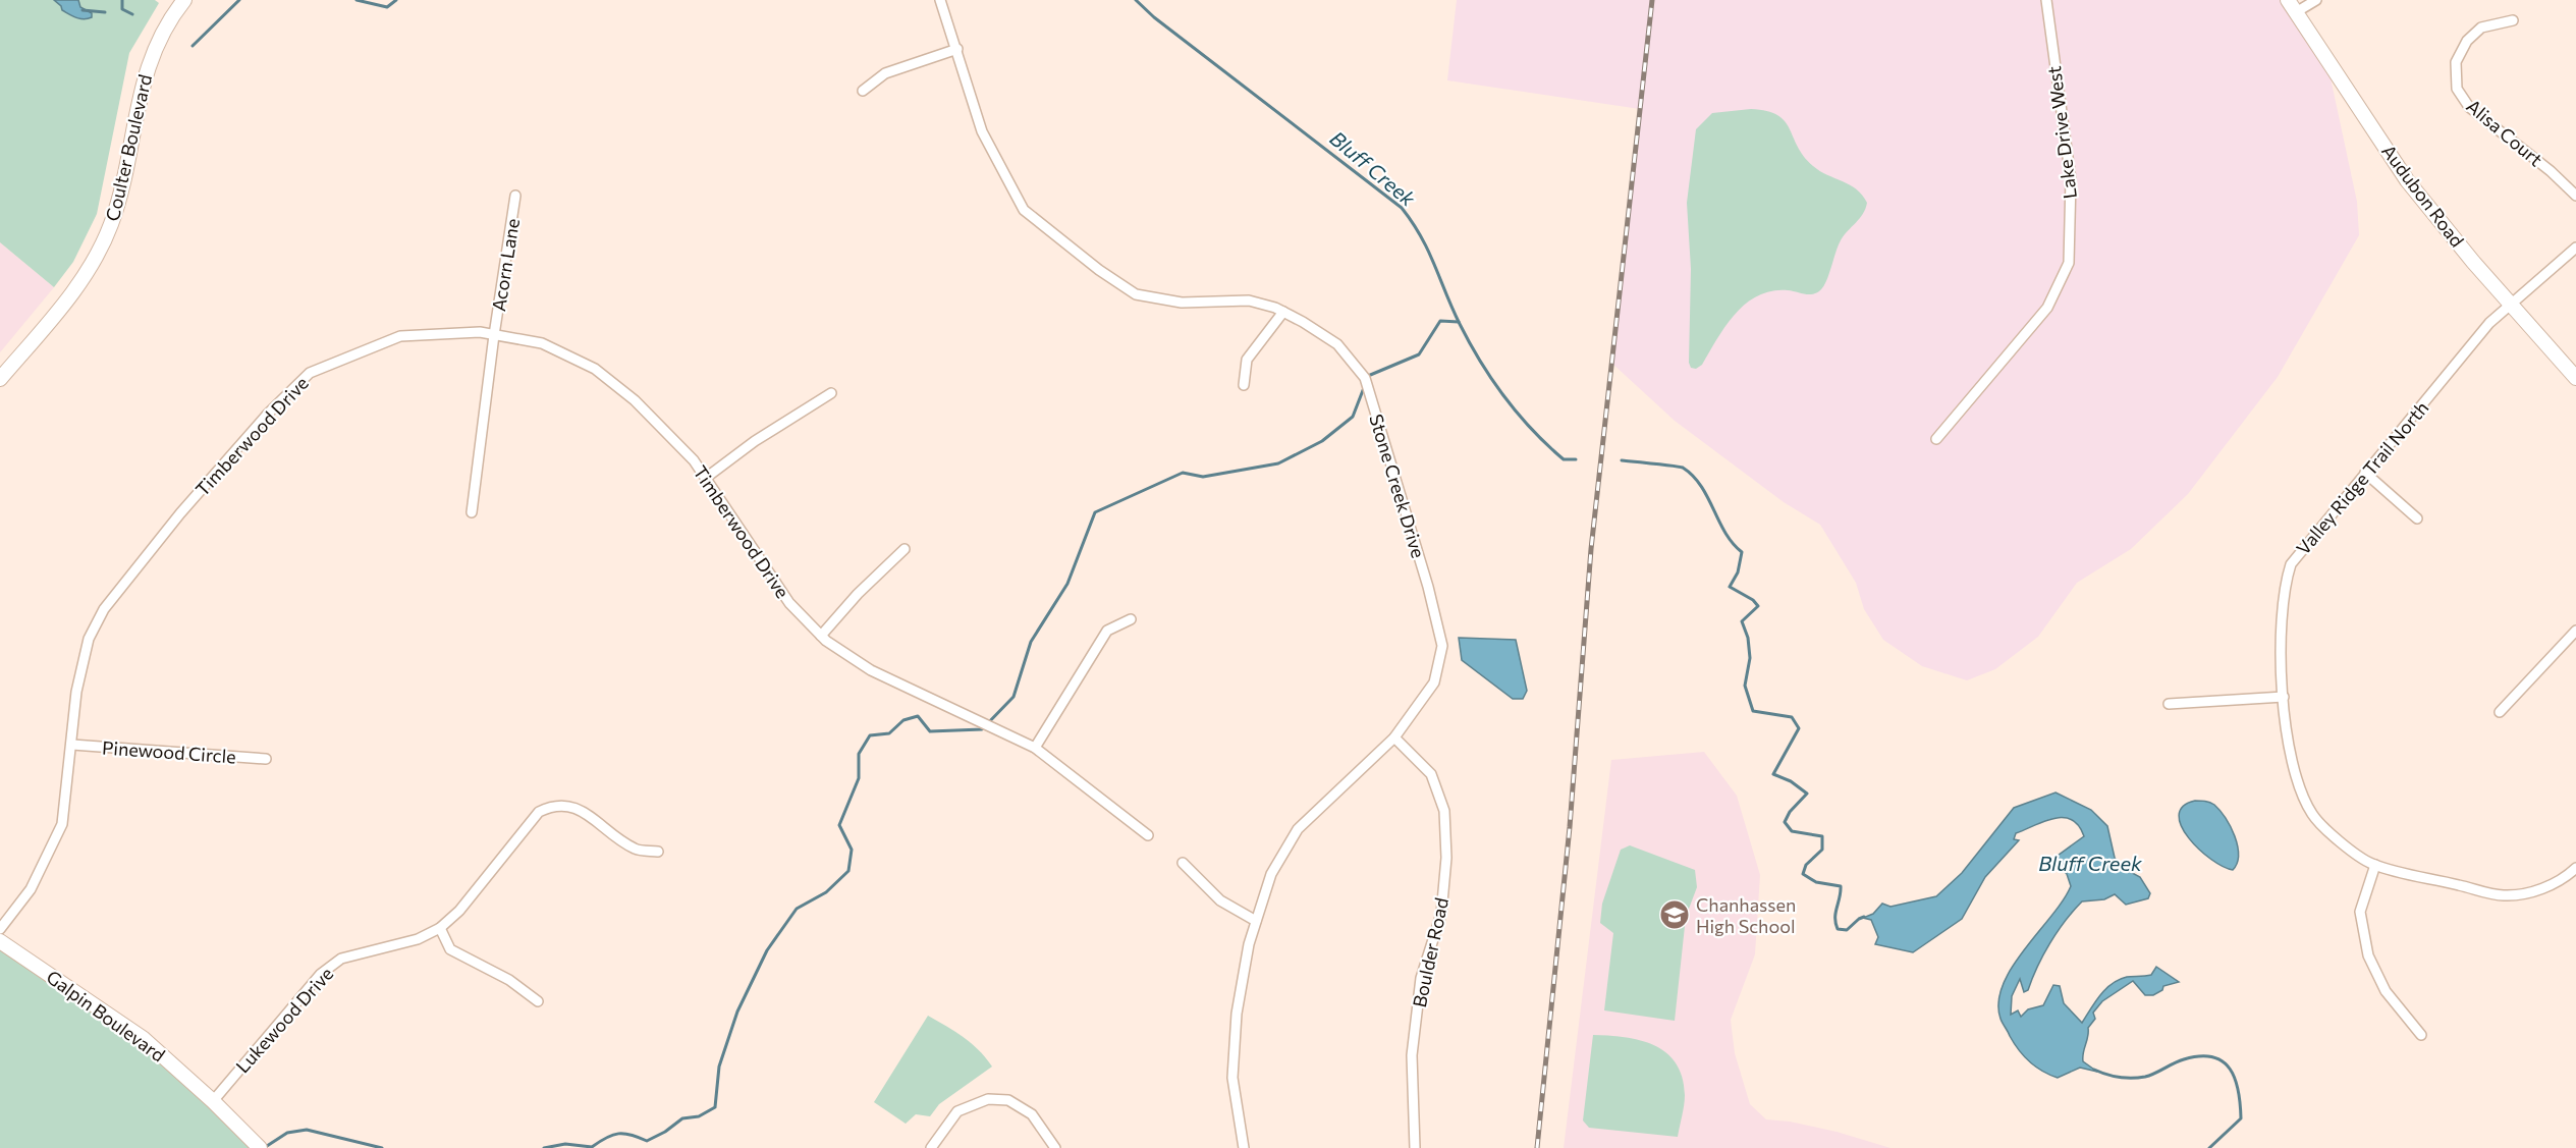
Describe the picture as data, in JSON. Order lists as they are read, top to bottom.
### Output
{
  "streets": {
    "street": [
      "Lake Drive West",
      "Alisa Court",
      "Coulter Boulevard",
      "Audubon Road",
      "Acorn Lane",
      "Timberwood Drive",
      "Valley Ridge Trail North",
      "Stone Creek Drive",
      "Pinewood Circle",
      "Boulder Road",
      "Galpin Boulevard",
      "Lukewood Drive"
    ]
  },
  "crossings": [
    ["Audubon Road", "Valley Ridge Trail North"],
    ["Acorn Lane", "Timberwood Drive"],
    ["Timberwood Drive", "Pinewood Circle"],
    ["Stone Creek Drive", "Boulder Road"],
    ["Galpin Boulevard", "Lukewood Drive"]
  ],
  "water": ["Bluff Creek"],
  "places": {
    "school or university": ["Chanhassen High School"]
  }
}
